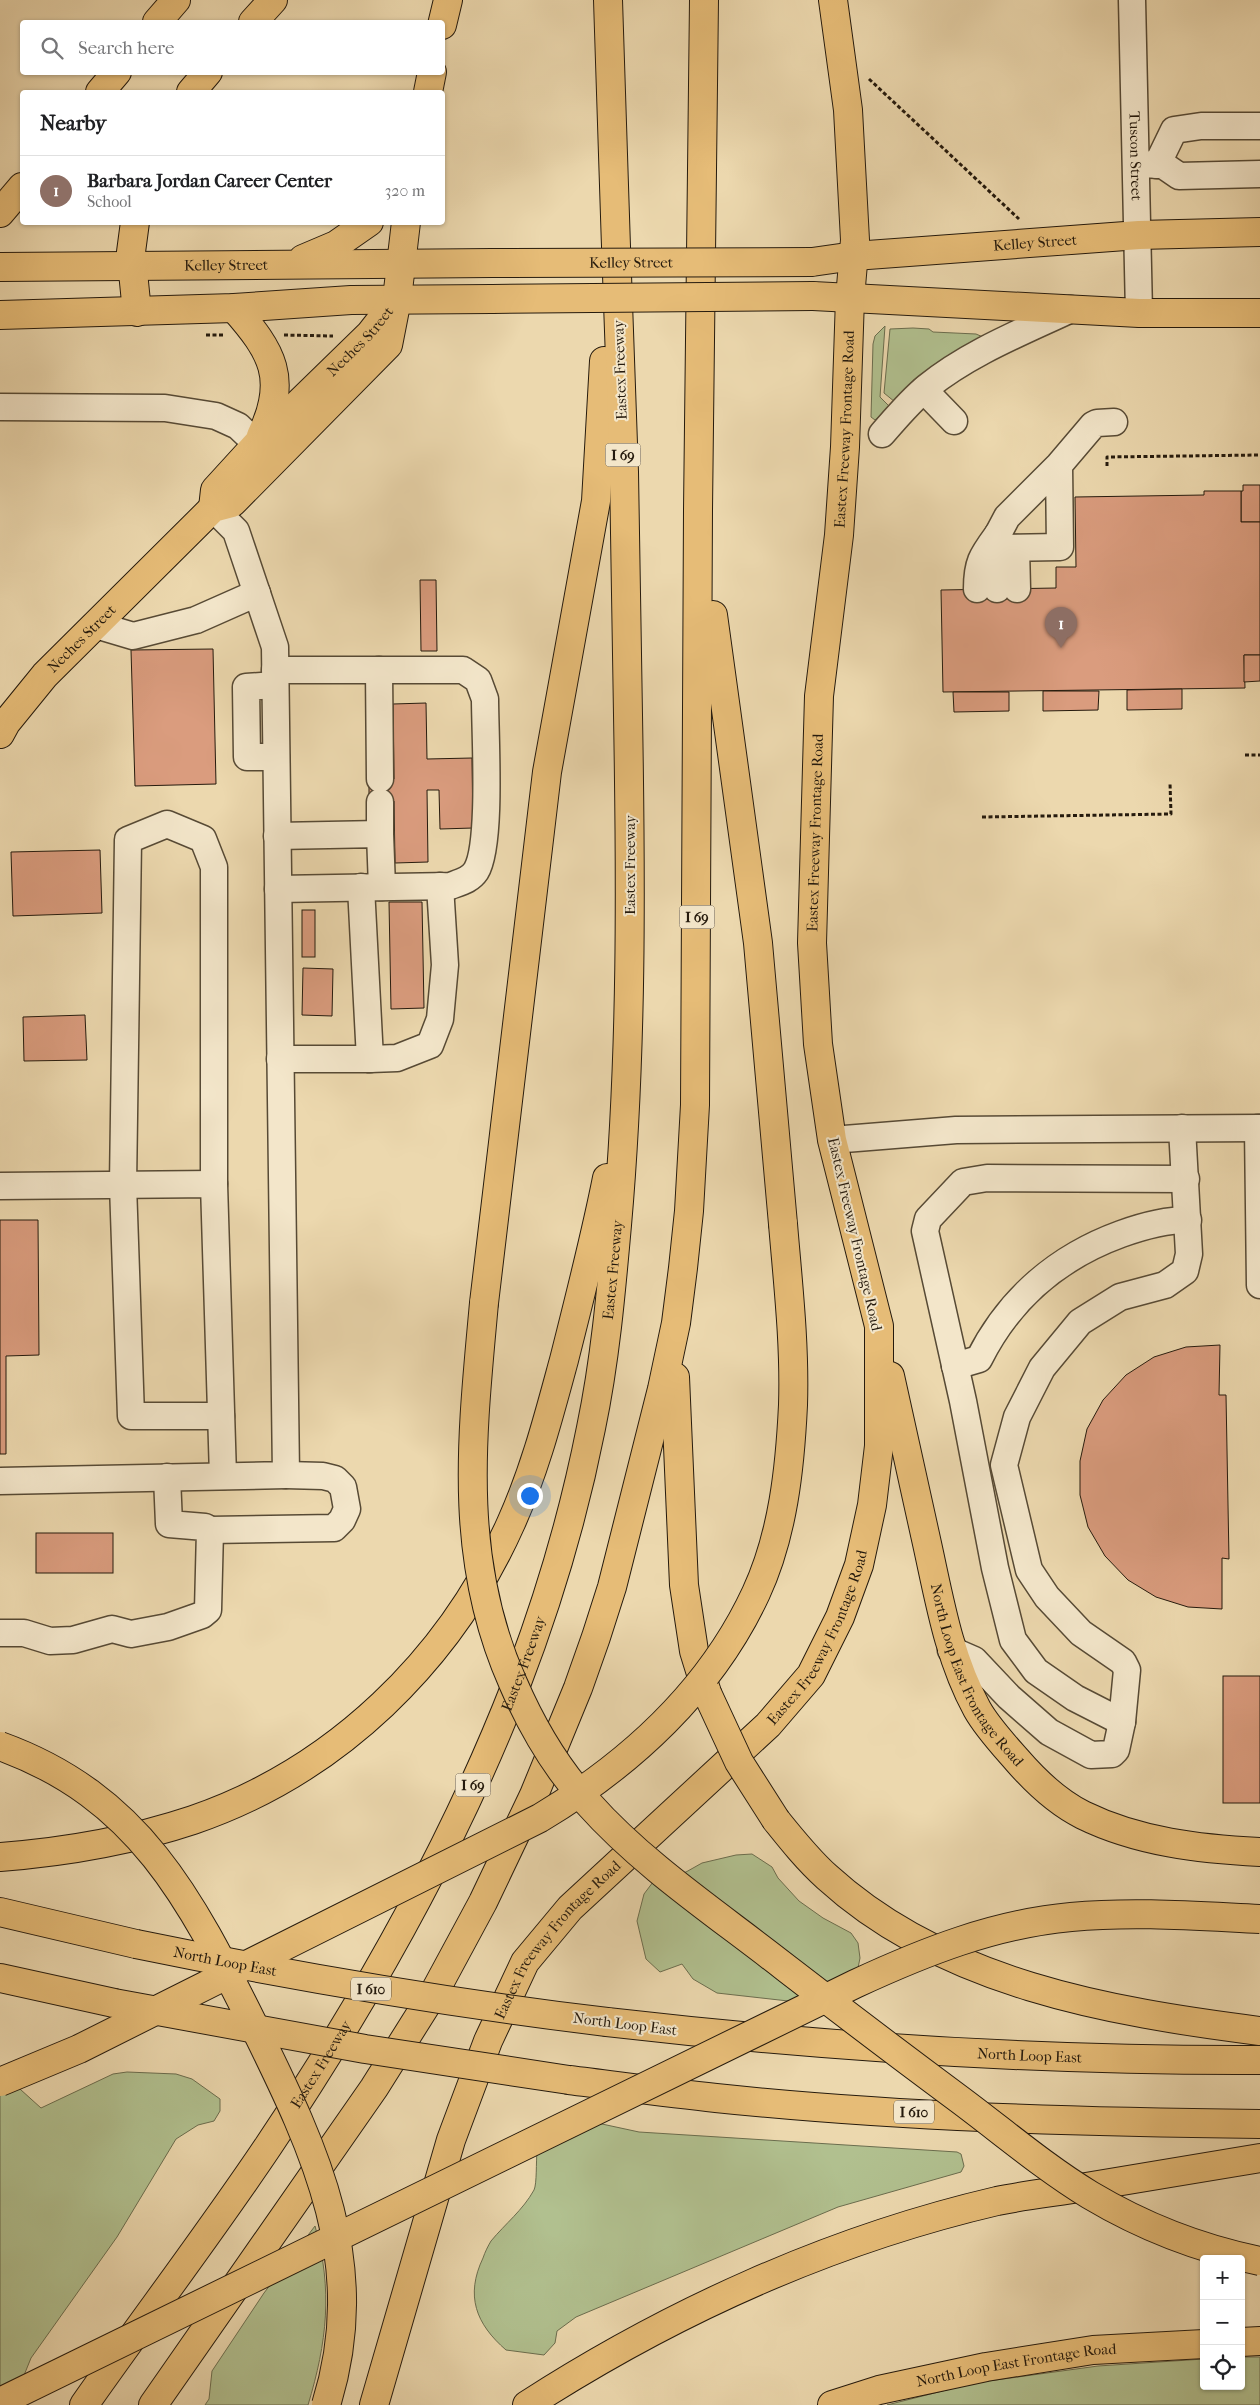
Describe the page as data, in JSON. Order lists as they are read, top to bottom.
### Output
{
  "streets": {
    "main road": [
      "Kelley Street",
      "Neches Street",
      "Eastex Freeway",
      "Eastex Freeway Frontage Road",
      "I 69",
      "North Loop East Frontage Road",
      "North Loop East",
      "I 610"
    ],
    "street": ["Tuscon Street"]
  },
  "crossings": [
    ["Tuscon Street", "Kelley Street"],
    ["Kelley Street", "Eastex Freeway Frontage Road"],
    ["Eastex Freeway Frontage Road", "North Loop East Frontage Road"]
  ],
  "page": {
    "search": "Search here",
    "heading": "Nearby",
    "list": [
      {
        "mark": "1",
        "name": "Barbara Jordan Career Center",
        "note": "School",
        "value": "320 m"
      }
    ],
    "pins": "1",
    "map_buttons": ["+", "−"]
  }
}
